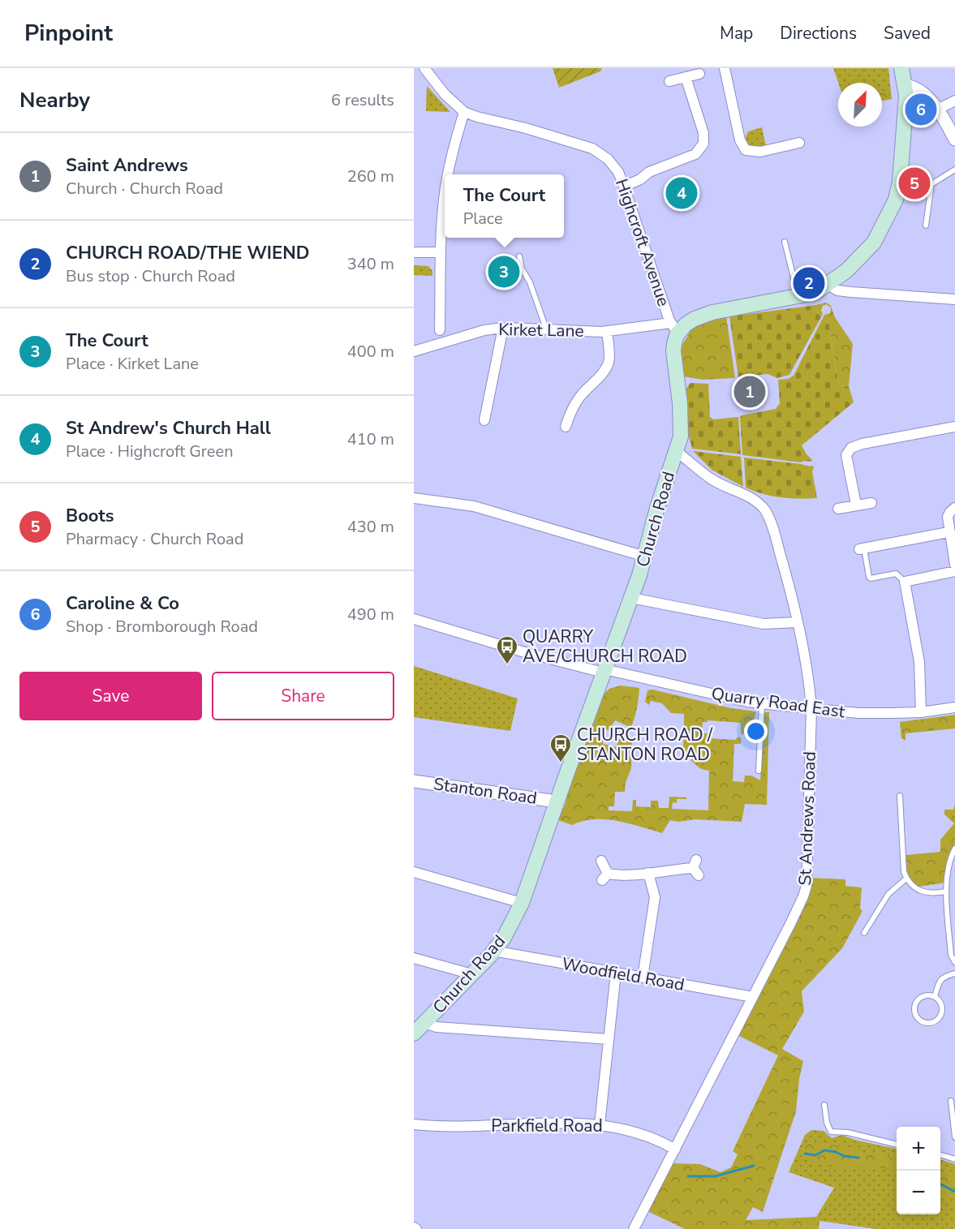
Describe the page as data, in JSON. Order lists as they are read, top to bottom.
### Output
{
  "streets": {
    "main road": ["Church Road"],
    "street": [
      "Highcroft Avenue",
      "Kirket Lane",
      "Quarry Road East",
      "Stanton Road",
      "St Andrews Road",
      "Woodfield Road",
      "Parkfield Road"
    ]
  },
  "crossings": [
    ["Highcroft Avenue", "Kirket Lane"],
    ["Highcroft Avenue", "Church Road"],
    ["Kirket Lane", "Church Road"],
    ["Church Road", "Quarry Road East"],
    ["Church Road", "Stanton Road"],
    ["Church Road", "St Andrews Road"],
    ["Church Road", "Woodfield Road"],
    ["Quarry Road East", "St Andrews Road"],
    ["St Andrews Road", "Woodfield Road"],
    ["St Andrews Road", "Parkfield Road"]
  ],
  "places": {
    "bus stop": ["QUARRY AVE/CHURCH ROAD", "CHURCH ROAD / STANTON ROAD"]
  },
  "north": "top right",
  "page": {
    "header": "Pinpoint",
    "nav": ["Map", "Directions", "Saved"],
    "heading": ["Nearby", "6 results"],
    "pins": [
      "6",
      "5",
      "4",
      "3",
      "2",
      "1"
    ],
    "list": [
      {
        "mark": "1",
        "name": "Saint Andrews",
        "note": "Church · Church Road",
        "value": "260 m"
      },
      {
        "mark": "2",
        "name": "CHURCH ROAD/THE WIEND",
        "note": "Bus stop · Church Road",
        "value": "340 m"
      },
      {
        "mark": "3",
        "name": "The Court",
        "note": "Place · Kirket Lane",
        "value": "400 m"
      },
      {
        "mark": "4",
        "name": "St Andrew's Church Hall",
        "note": "Place · Highcroft Green",
        "value": "410 m"
      },
      {
        "mark": "5",
        "name": "Boots",
        "note": "Pharmacy · Church Road",
        "value": "430 m"
      },
      {
        "mark": "6",
        "name": "Caroline & Co",
        "note": "Shop · Bromborough Road",
        "value": "490 m"
      }
    ],
    "popup": ["The Court", "Place"],
    "buttons": ["Save", "Share"],
    "map_buttons": ["+", "−"]
  }
}
